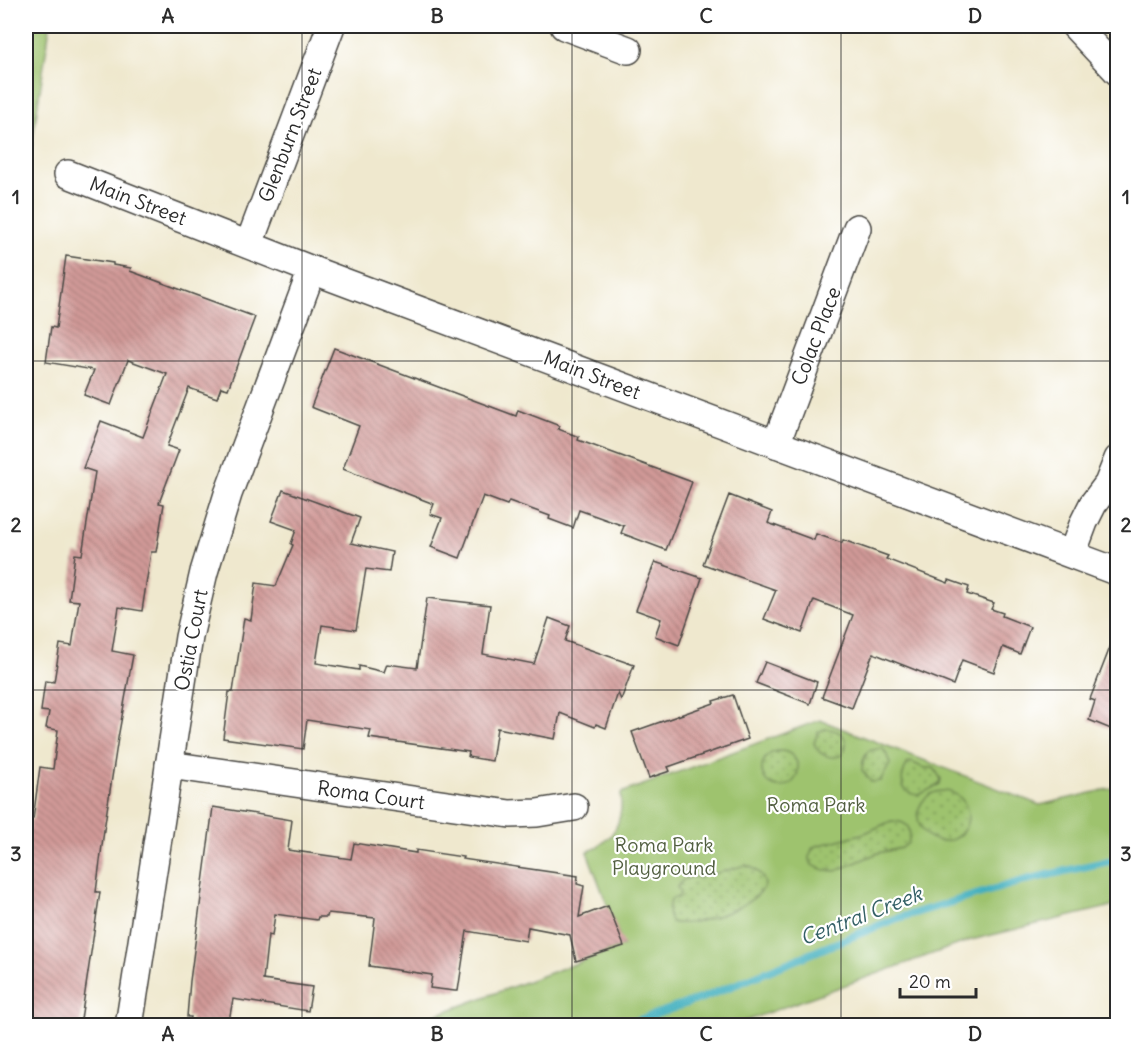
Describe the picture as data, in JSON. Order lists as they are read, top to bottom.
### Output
{
  "streets": {
    "street": [
      "Glenburn Street",
      "Main Street",
      "Colac Place",
      "Ostia Court",
      "Roma Court"
    ]
  },
  "crossings": [
    ["Glenburn Street", "Main Street"],
    ["Main Street", "Colac Place"],
    ["Main Street", "Ostia Court"],
    ["Ostia Court", "Roma Court"]
  ],
  "water": ["Central Creek"],
  "parks": ["Roma Park", "Roma Park Playground"],
  "scale_bar": "20 m",
  "grid": {
    "columns": [
      "A",
      "B",
      "C",
      "D"
    ],
    "rows": ["1", "2", "3"]
  }
}
